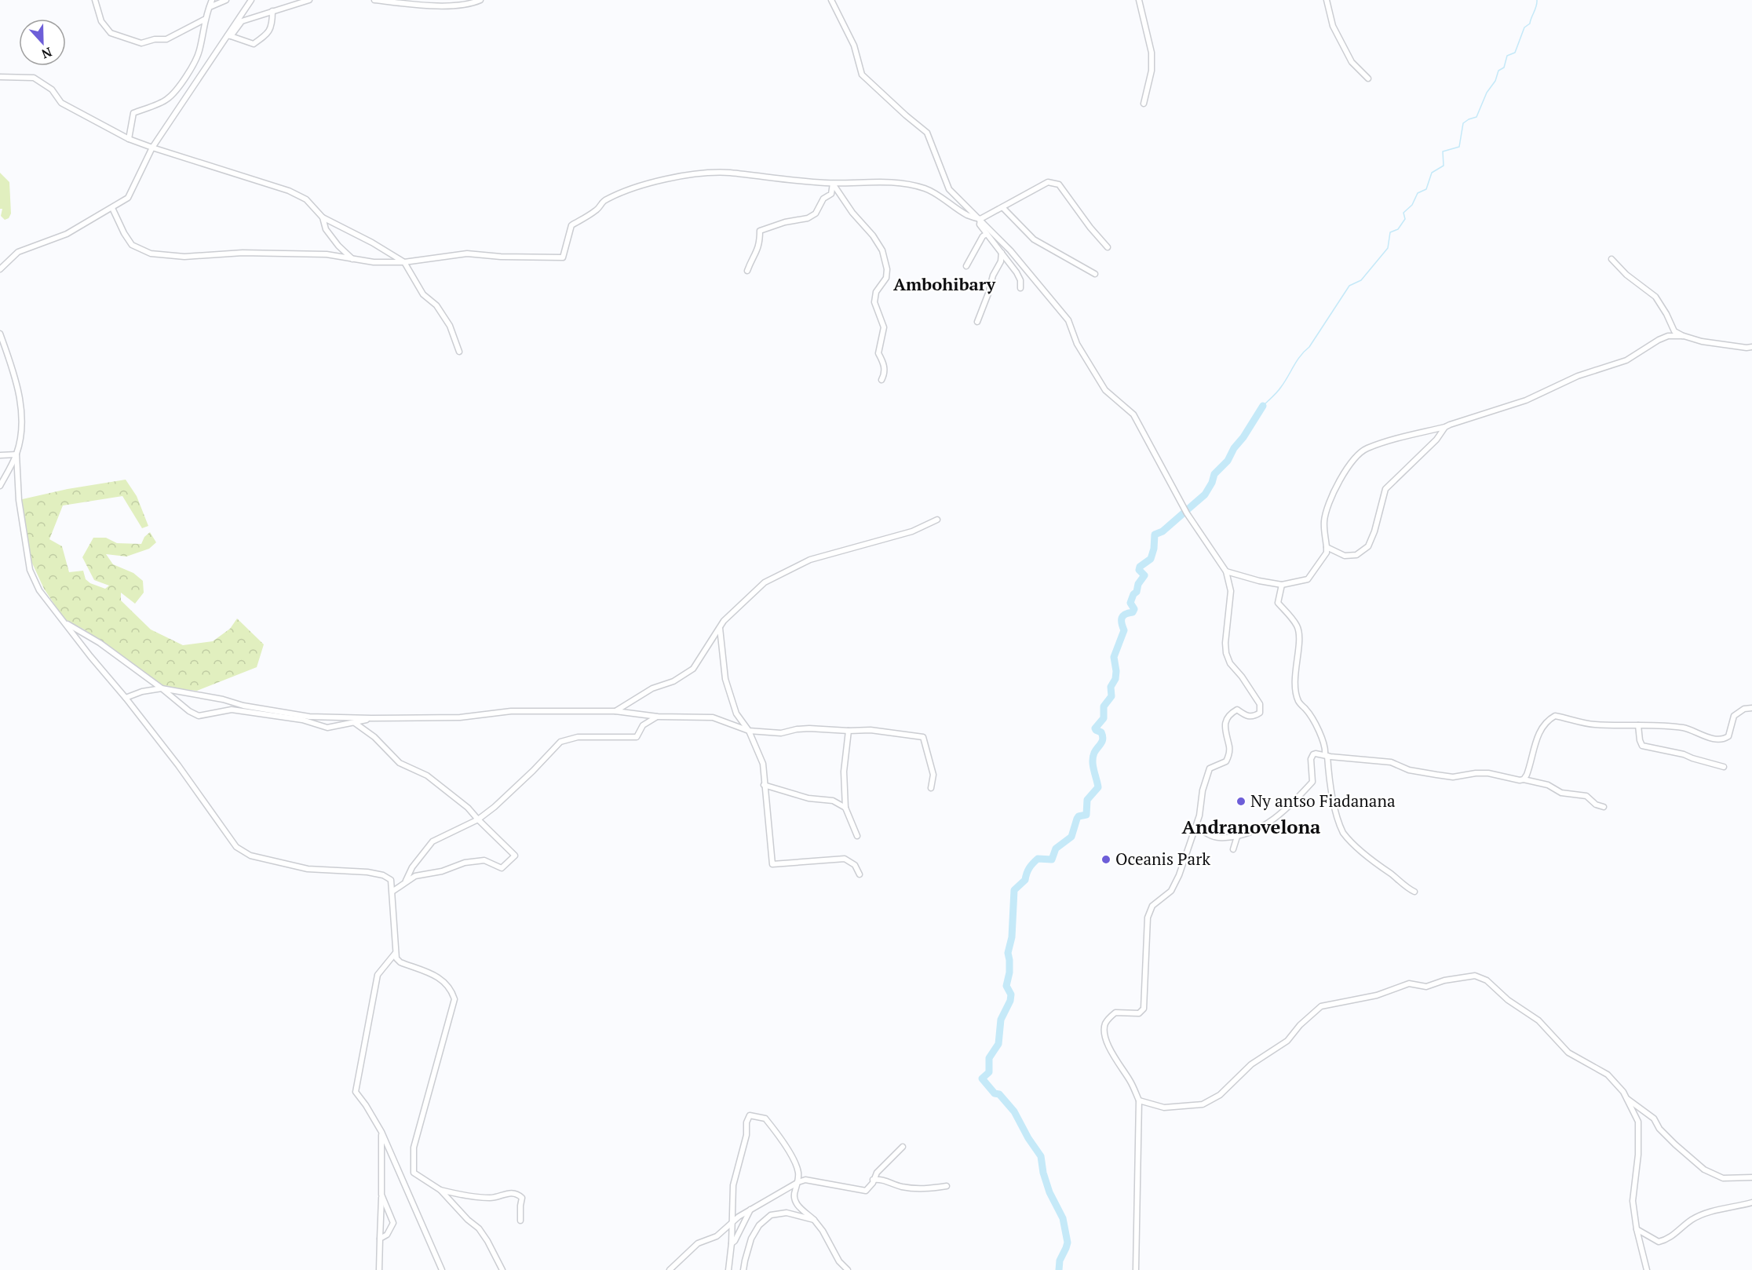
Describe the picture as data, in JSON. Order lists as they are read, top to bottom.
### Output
{
  "districts": ["Ambohibary", "Andranovelona"],
  "places": ["Ny antso Fiadanana", "Oceanis Park"],
  "north": "bottom"
}
